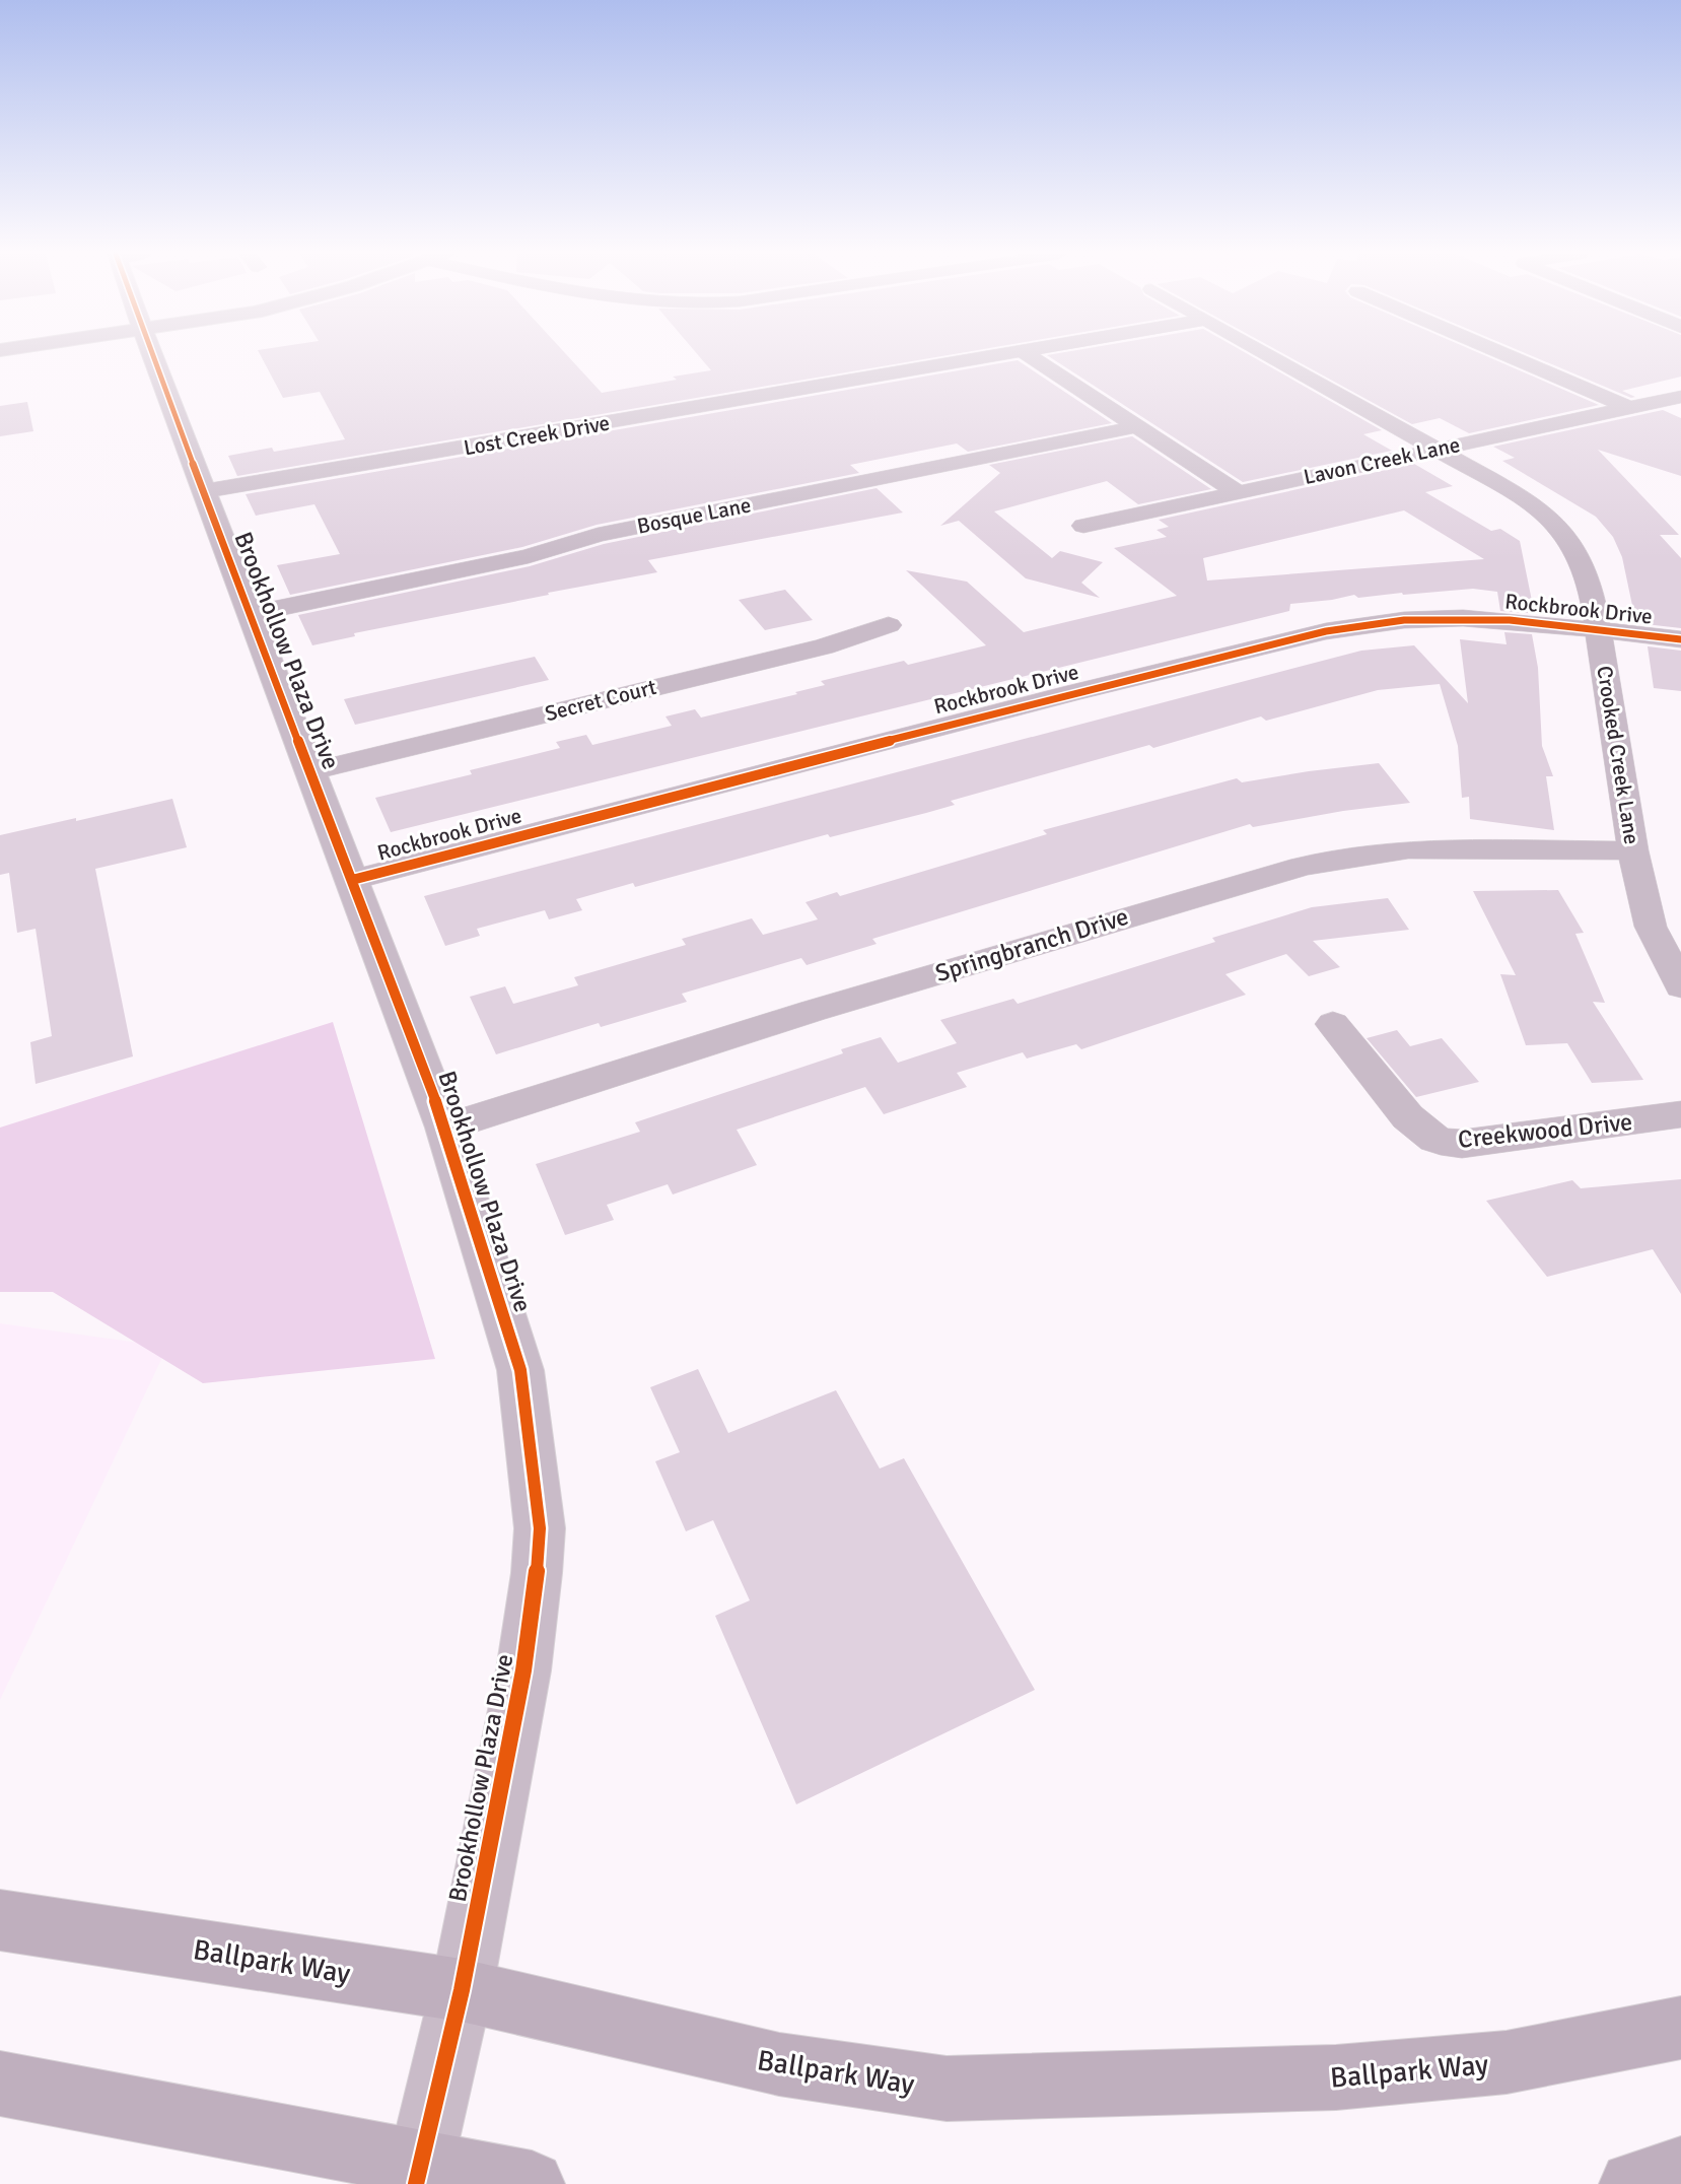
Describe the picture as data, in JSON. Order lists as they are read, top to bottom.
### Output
{
  "streets": {
    "main road": ["Ballpark Way"],
    "street": [
      "Lost Creek Drive",
      "Lavon Creek Lane",
      "Bosque Lane",
      "Rockbrook Drive",
      "Brookhollow Plaza Drive",
      "Secret Court",
      "Crooked Creek Lane",
      "Springbranch Drive",
      "Creekwood Drive"
    ]
  },
  "crossings": [
    ["Lost Creek Drive", "Brookhollow Plaza Drive"],
    ["Lavon Creek Lane", "Crooked Creek Lane"],
    ["Bosque Lane", "Brookhollow Plaza Drive"],
    ["Rockbrook Drive", "Brookhollow Plaza Drive"],
    ["Rockbrook Drive", "Crooked Creek Lane"],
    ["Brookhollow Plaza Drive", "Secret Court"],
    ["Brookhollow Plaza Drive", "Springbranch Drive"],
    ["Brookhollow Plaza Drive", "Ballpark Way"],
    ["Crooked Creek Lane", "Springbranch Drive"]
  ]
}
